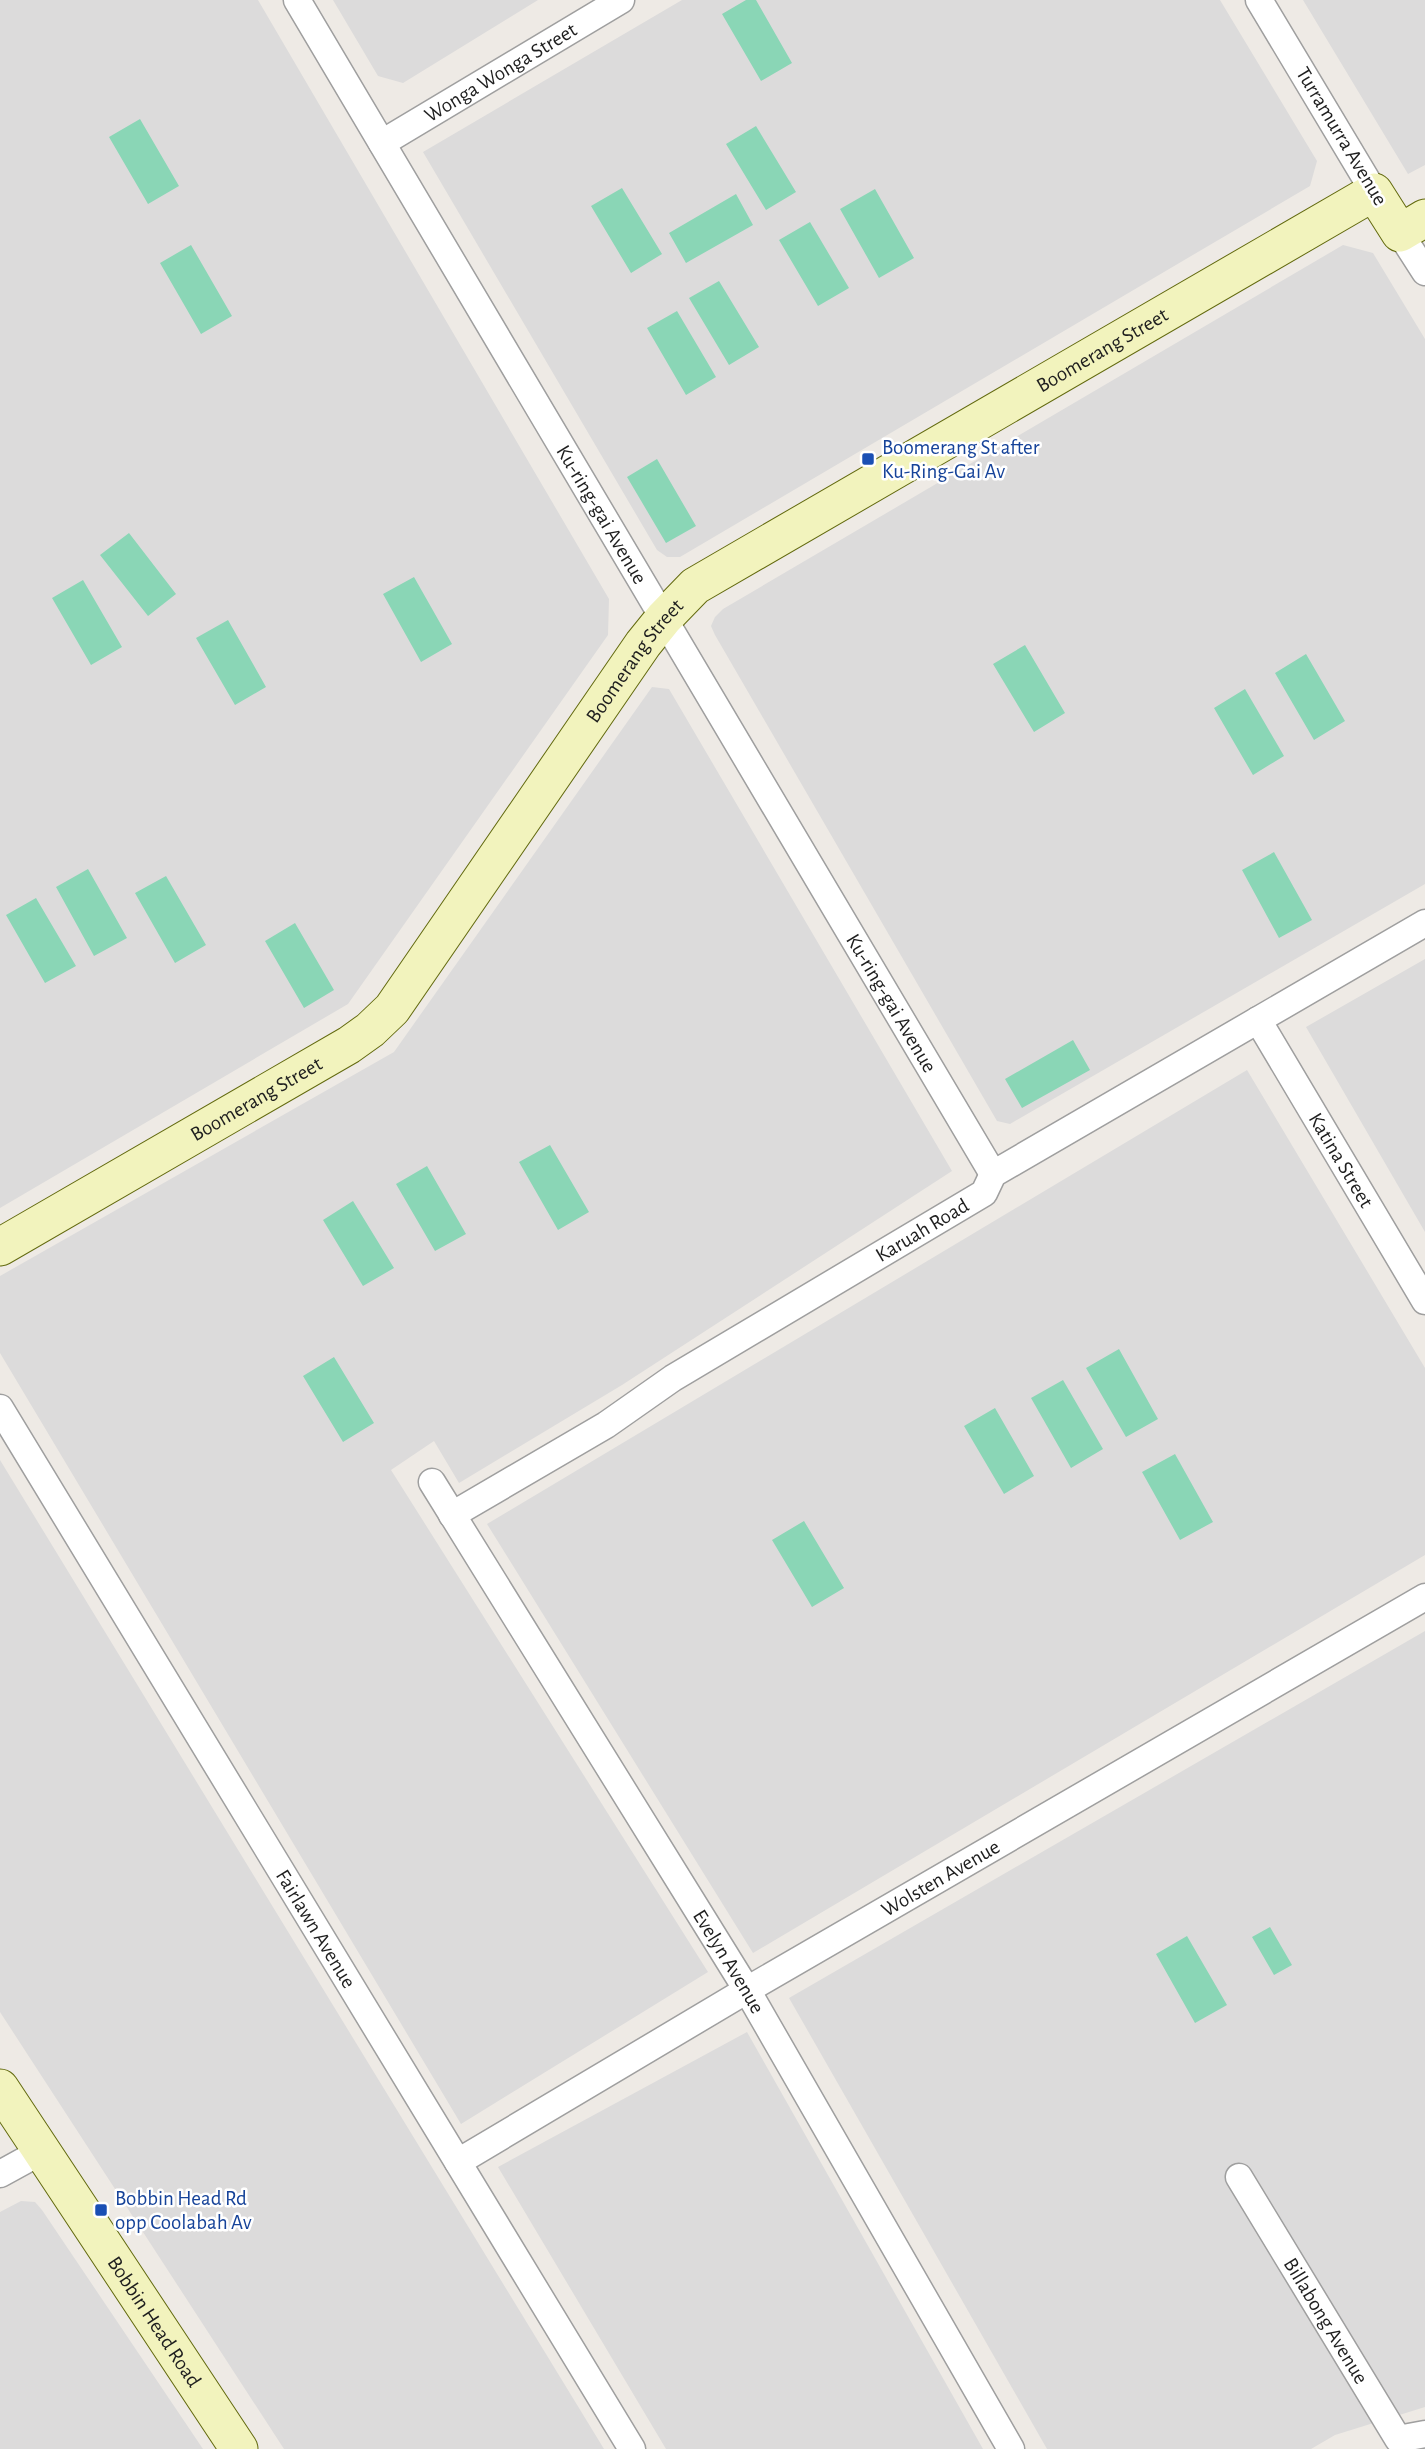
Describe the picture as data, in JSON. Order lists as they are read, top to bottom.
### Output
{
  "streets": {
    "street": [
      "Wonga Wonga Street",
      "Turramurra Avenue",
      "Boomerang Street",
      "Ku-ring-gai Avenue",
      "Katina Street",
      "Karuah Road",
      "Wolsten Avenue",
      "Fairlawn Avenue",
      "Evelyn Avenue",
      "Billabong Avenue",
      "Bobbin Head Road"
    ]
  },
  "crossings": [
    ["Wonga Wonga Street", "Ku-ring-gai Avenue"],
    ["Turramurra Avenue", "Boomerang Street"],
    ["Boomerang Street", "Ku-ring-gai Avenue"],
    ["Ku-ring-gai Avenue", "Karuah Road"],
    ["Katina Street", "Karuah Road"],
    ["Karuah Road", "Evelyn Avenue"],
    ["Wolsten Avenue", "Fairlawn Avenue"],
    ["Wolsten Avenue", "Evelyn Avenue"]
  ],
  "places": {
    "transit": ["Boomerang St after Ku-Ring-Gai Av", "Bobbin Head Rd opp Coolabah Av"]
  }
}
